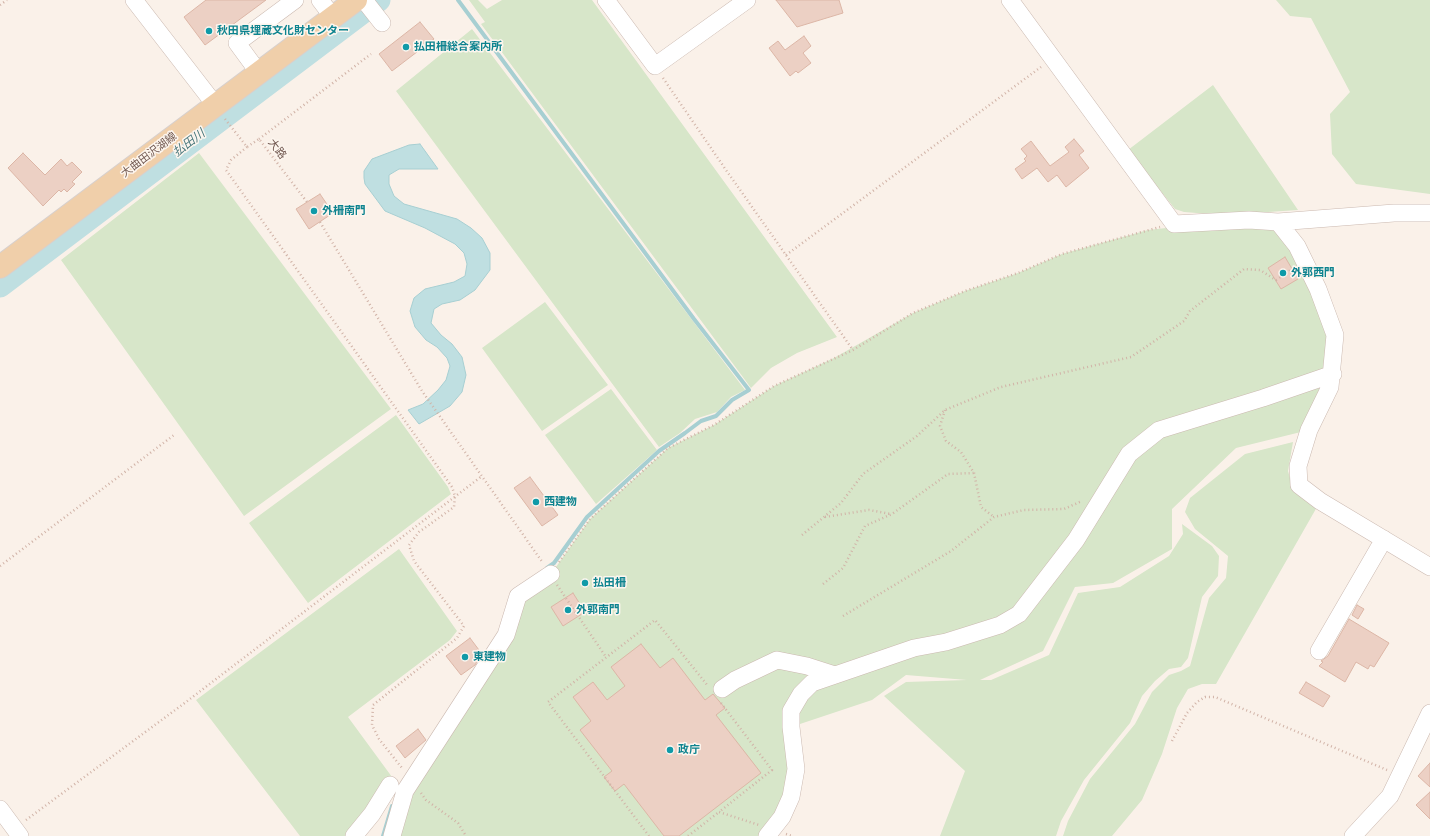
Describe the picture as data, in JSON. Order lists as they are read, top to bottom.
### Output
{
  "streets": {
    "main road": ["大曲田沢湖線"],
    "path": ["大路"]
  },
  "water": ["払田川"],
  "places": [
    "秋田県埋蔵文化財センター",
    "払田柵総合案内所",
    "外柵南門",
    "外郭西門",
    "西建物",
    "払田柵",
    "外郭南門",
    "東建物",
    "政庁"
  ]
}
